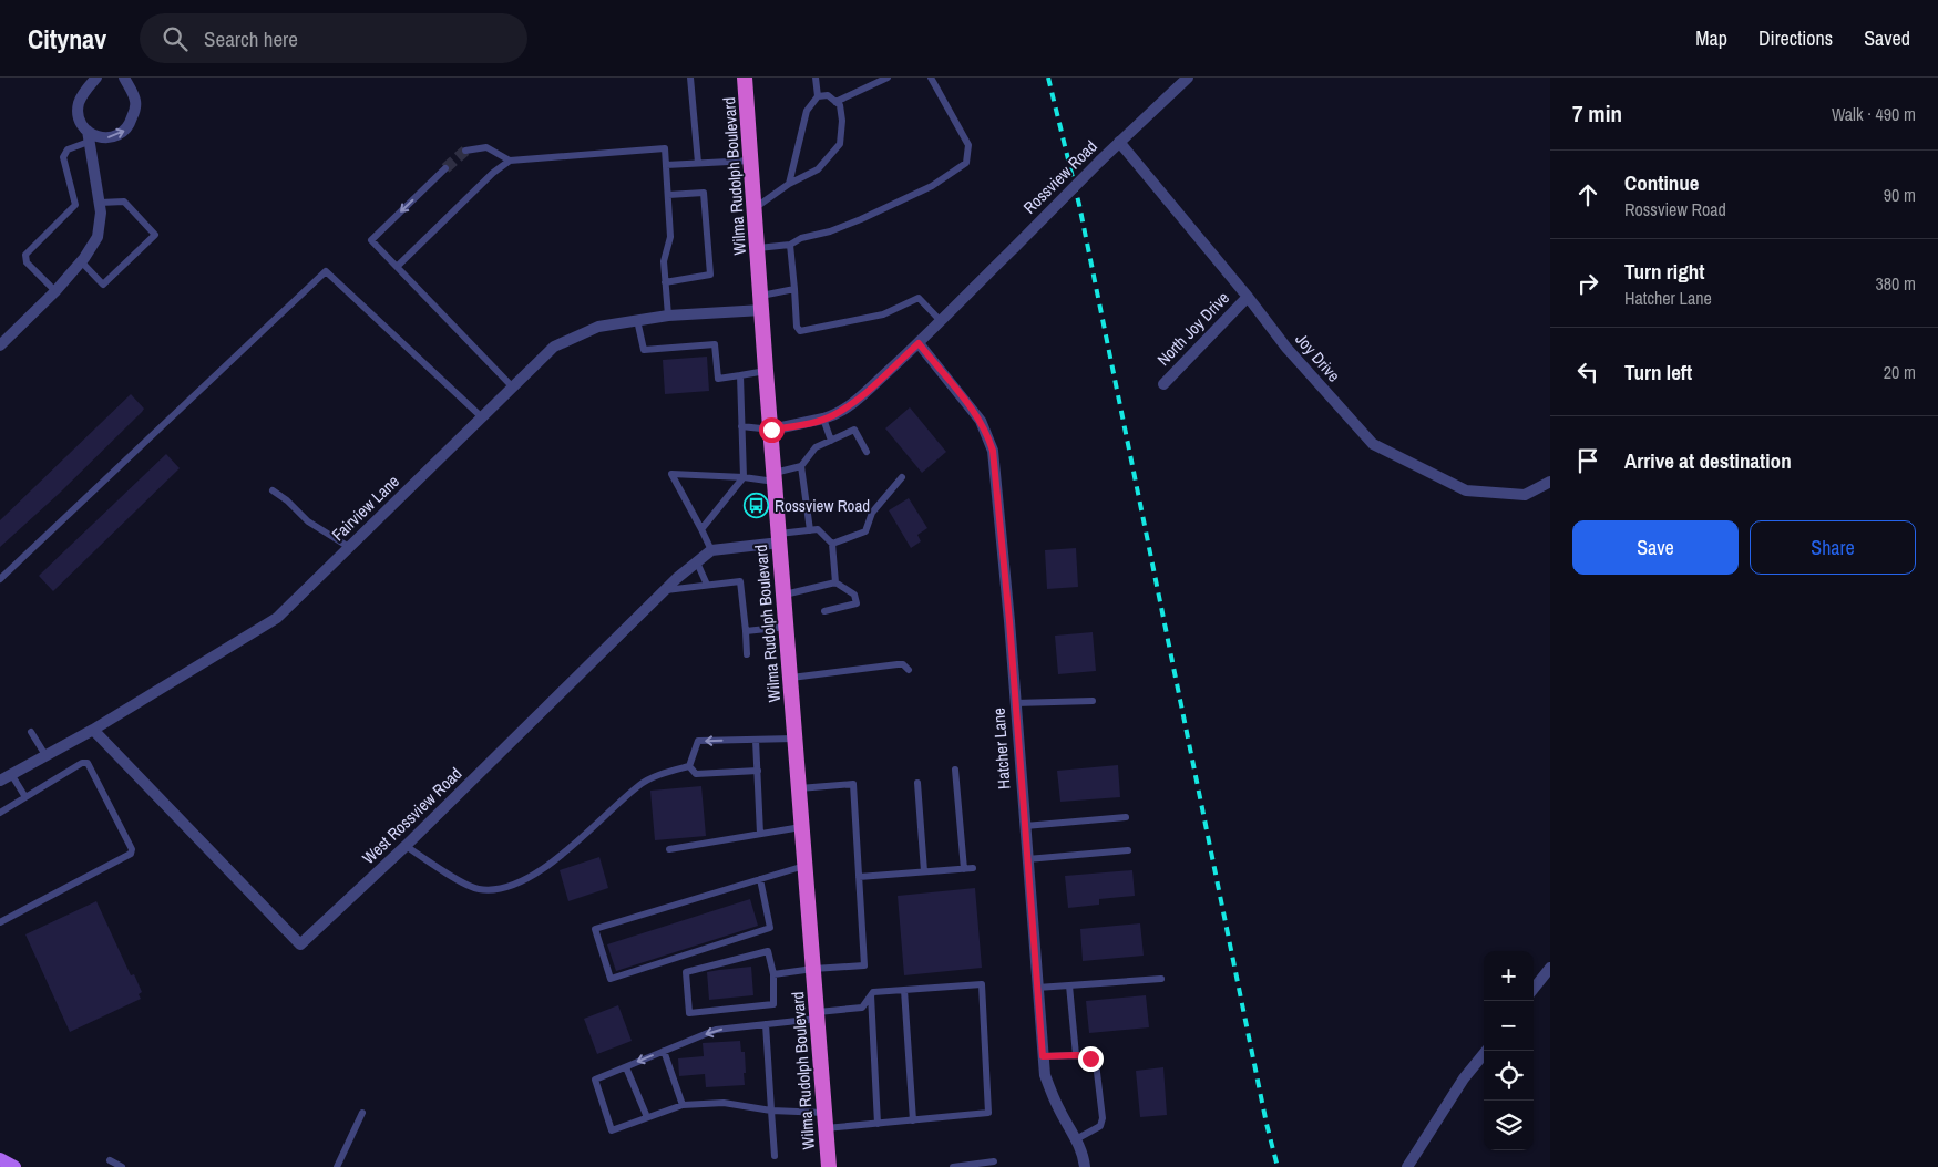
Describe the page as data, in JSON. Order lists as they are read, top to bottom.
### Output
{
  "streets": {
    "highway": ["Wilma Rudolph Boulevard"],
    "street": [
      "Rossview Road",
      "North Joy Drive",
      "Joy Drive",
      "Fairview Lane",
      "Hatcher Lane",
      "West Rossview Road"
    ]
  },
  "crossings": [
    ["Wilma Rudolph Boulevard", "Rossview Road"],
    ["Wilma Rudolph Boulevard", "Fairview Lane"],
    ["Rossview Road", "Joy Drive"],
    ["Rossview Road", "Hatcher Lane"],
    ["North Joy Drive", "Joy Drive"],
    ["Fairview Lane", "West Rossview Road"]
  ],
  "places": {
    "bus stop": ["Rossview Road"]
  },
  "page": {
    "header": "Citynav",
    "search": "Search here",
    "nav": ["Map", "Directions", "Saved"],
    "heading": ["7 min", "Walk · 490 m"],
    "list": [
      ["Continue", "Rossview Road", "90 m"],
      ["Turn right", "Hatcher Lane", "380 m"],
      ["Turn left", "20 m"],
      "Arrive at destination"
    ],
    "buttons": ["Save", "Share"],
    "map_buttons": ["+", "−"]
  }
}
